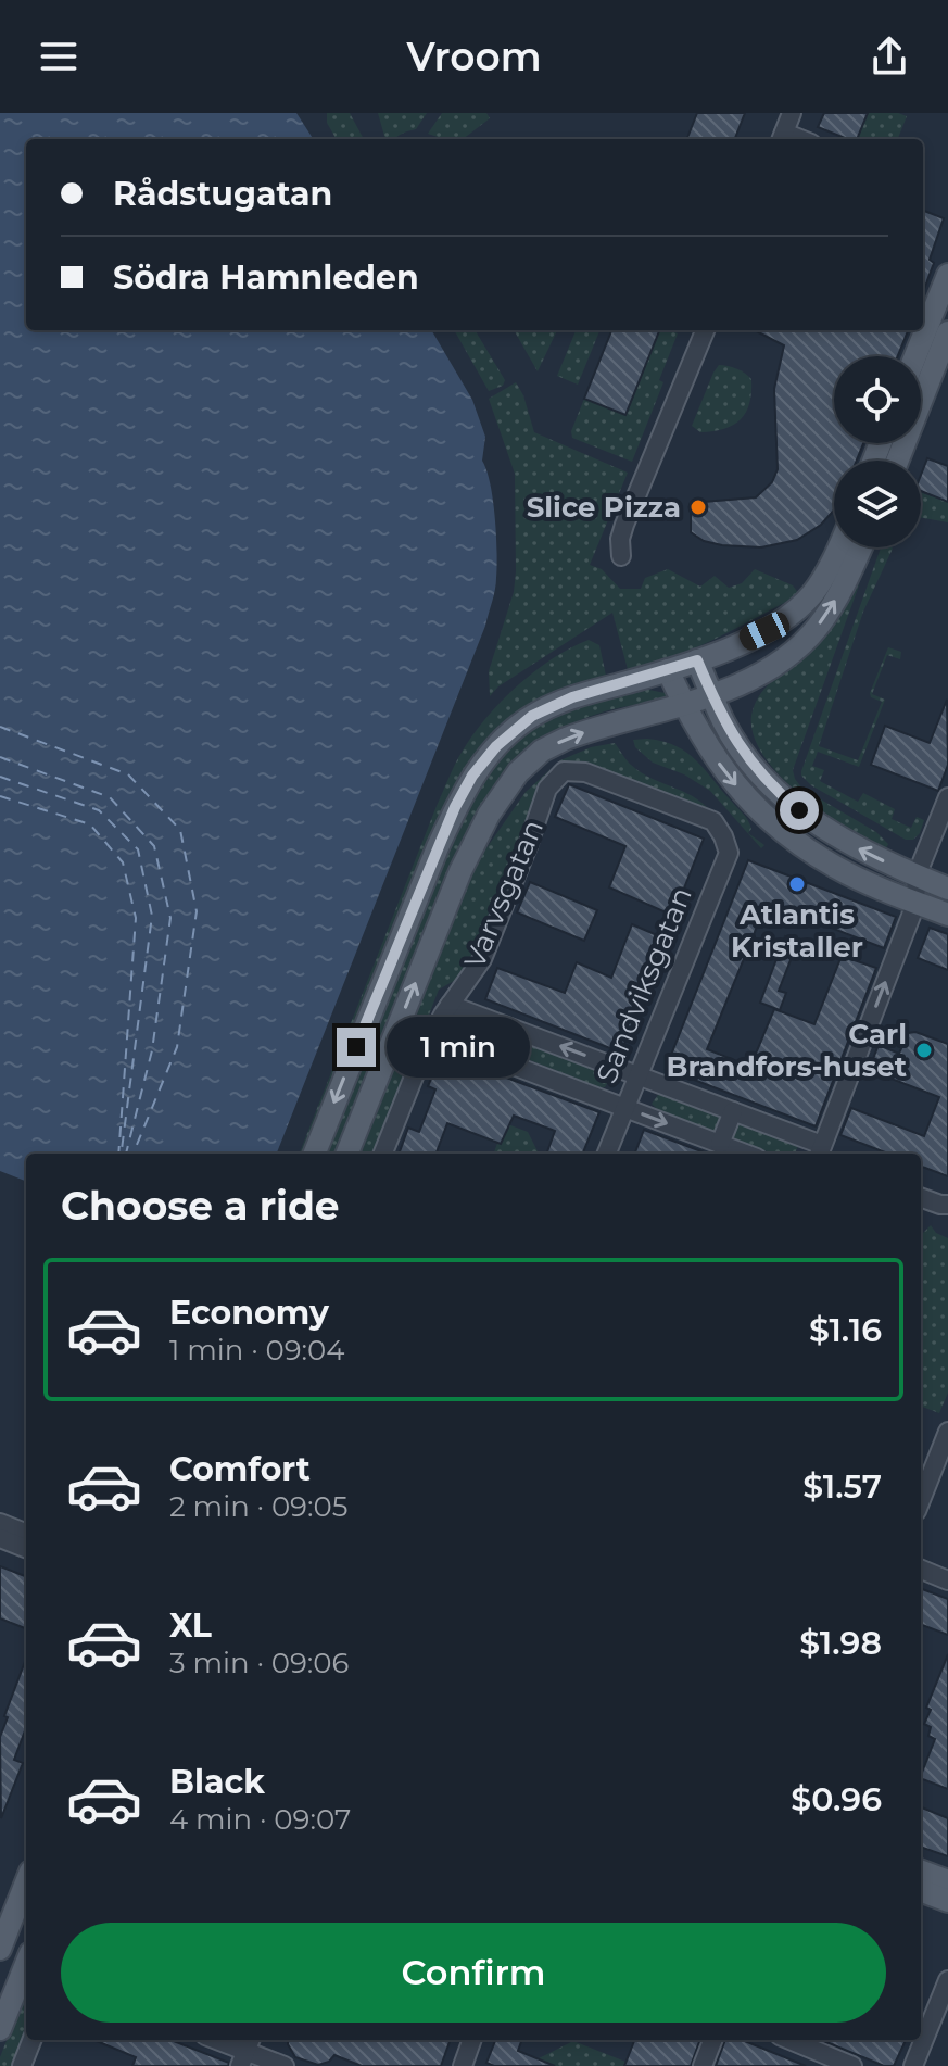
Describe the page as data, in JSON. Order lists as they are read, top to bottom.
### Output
{
  "streets": {
    "street": ["Varvsgatan", "Sandviksgatan"]
  },
  "crossings": [
    ["Varvsgatan", "Sandviksgatan"]
  ],
  "places": ["Slice Pizza", "Atlantis Kristaller", "Carl Brandfors-huset"],
  "page": {
    "header": "Vroom",
    "banner": ["Rådstugatan", "Södra Hamnleden"],
    "bubble": "1 min",
    "heading": "Choose a ride",
    "list": [
      {
        "name": "Economy",
        "note": "1 min · 09:04",
        "value": "$1.16"
      },
      {
        "name": "Comfort",
        "note": "2 min · 09:05",
        "value": "$1.57"
      },
      {
        "name": "XL",
        "note": "3 min · 09:06",
        "value": "$1.98"
      },
      {
        "name": "Black",
        "note": "4 min · 09:07",
        "value": "$0.96"
      }
    ],
    "buttons": "Confirm"
  }
}
